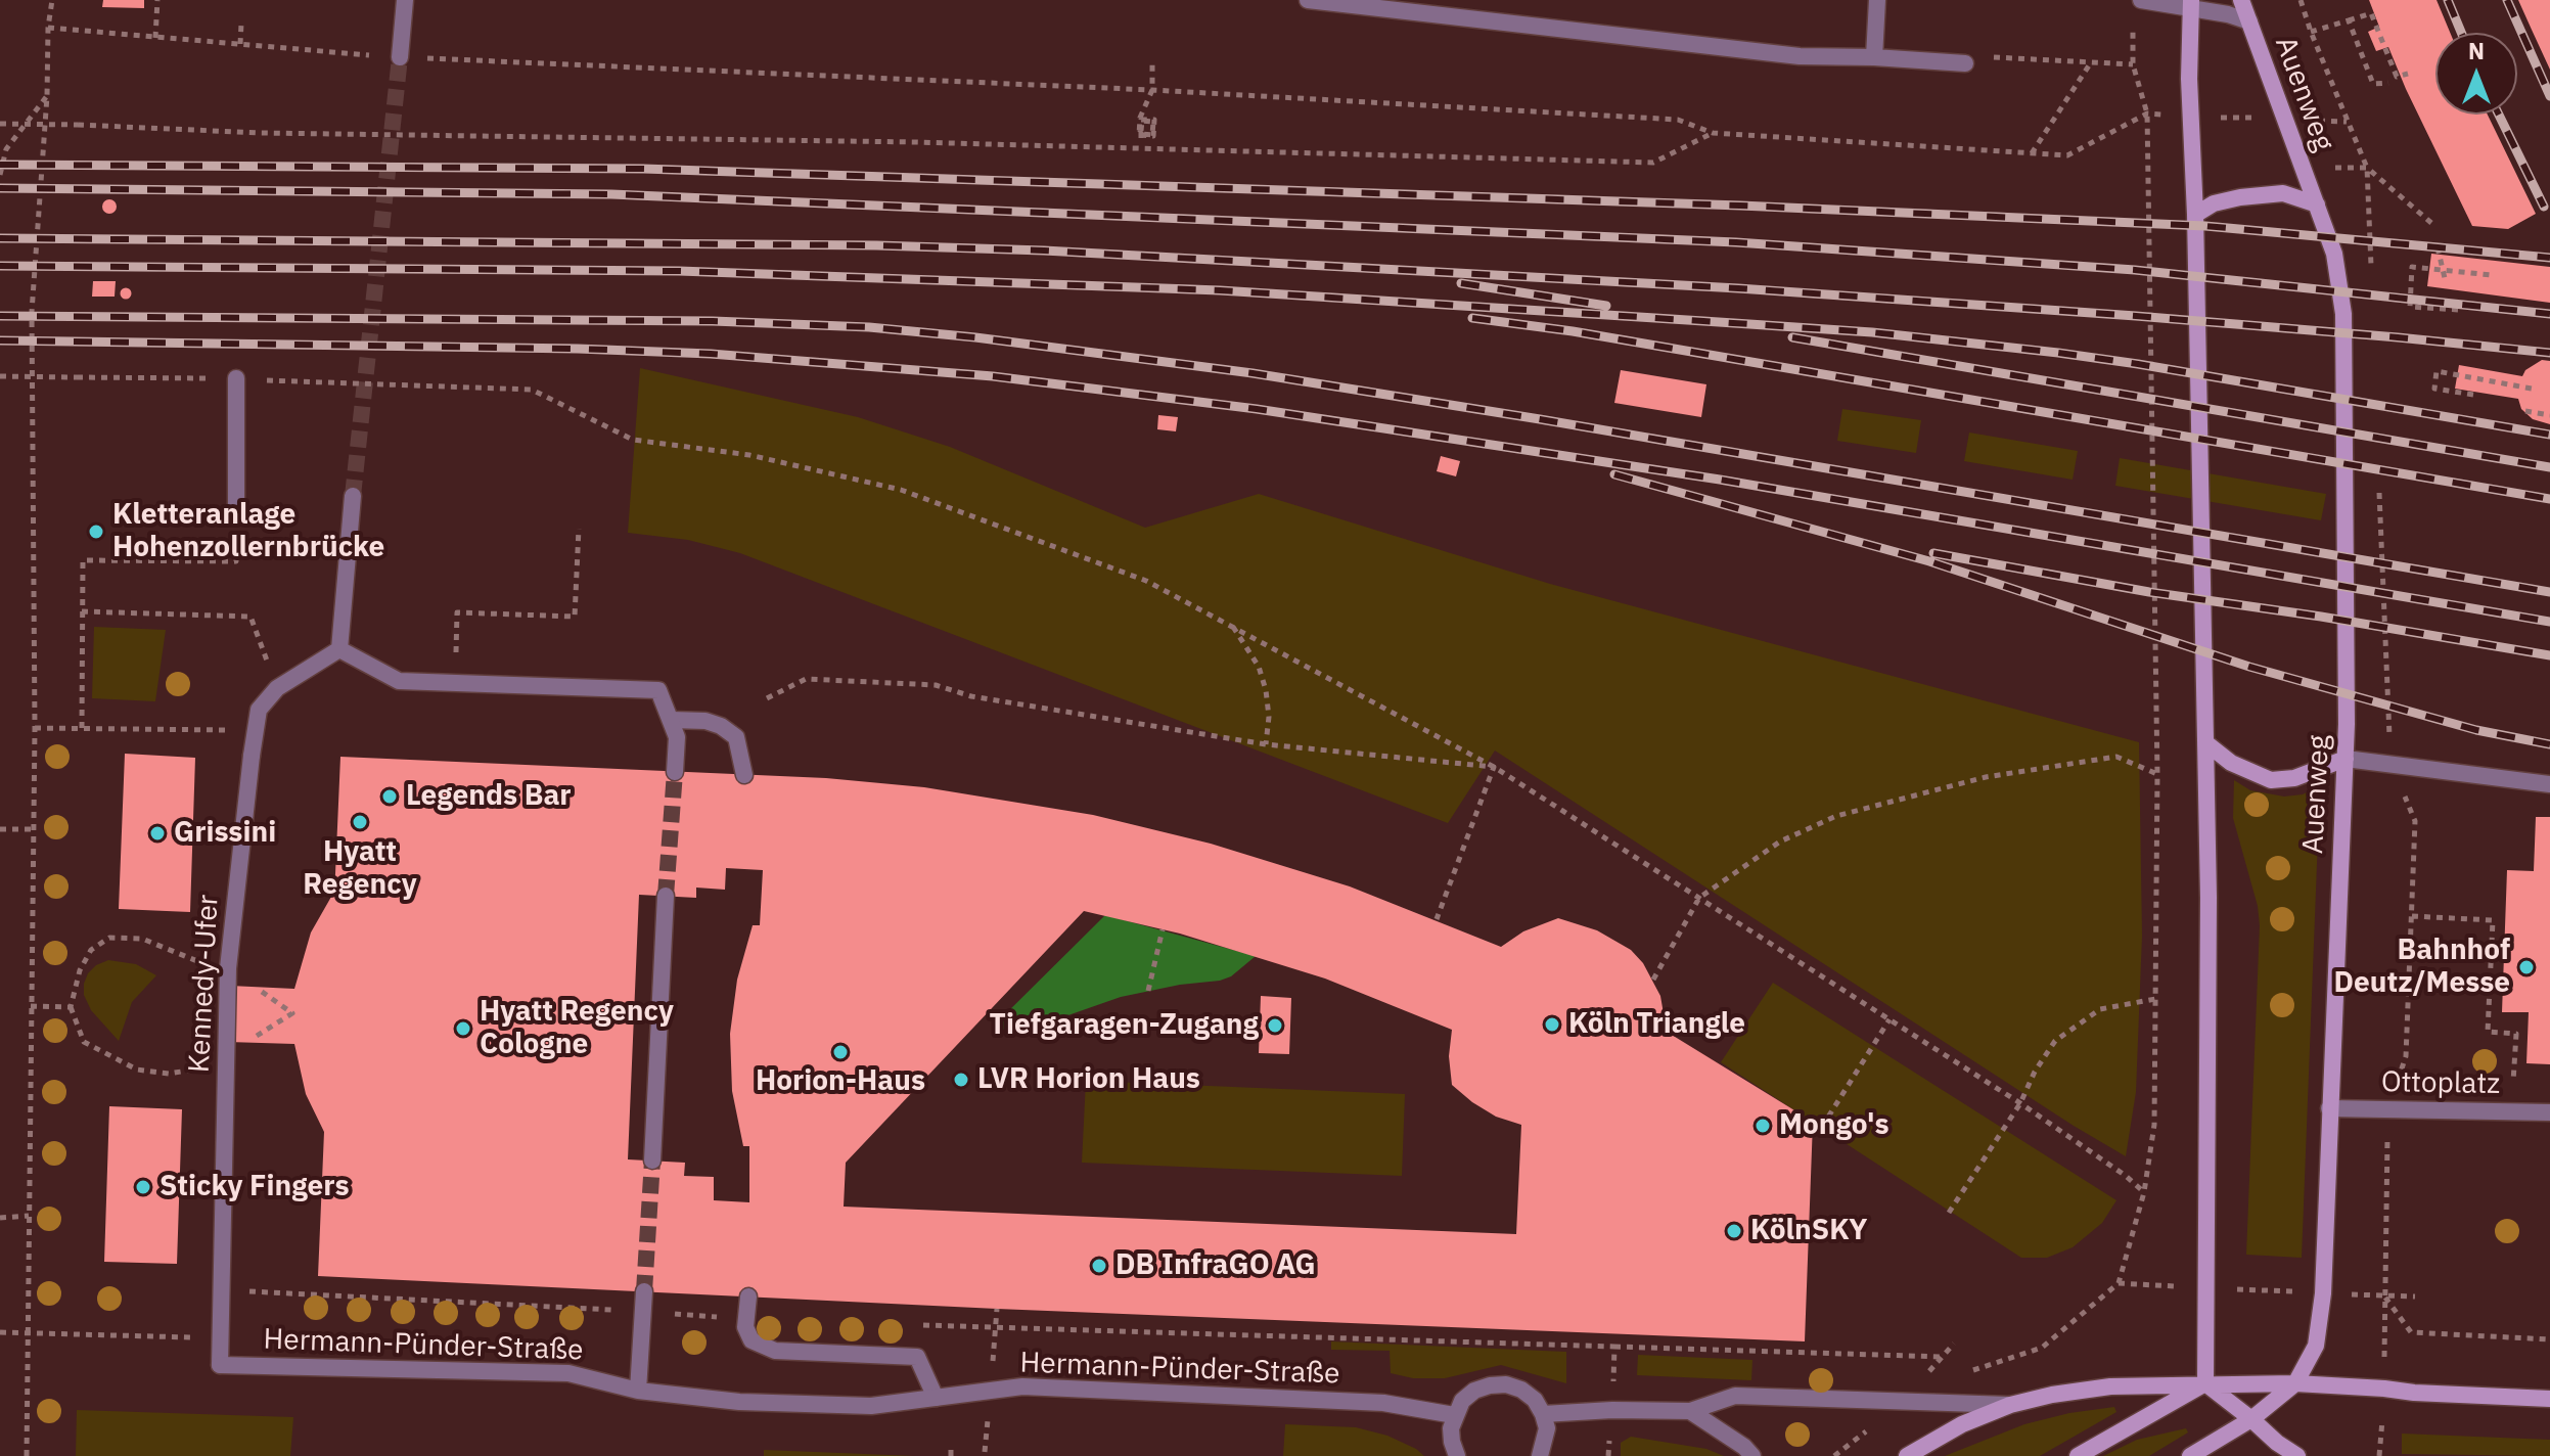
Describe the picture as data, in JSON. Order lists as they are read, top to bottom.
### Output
{
  "streets": {
    "street": [
      "Auenweg",
      "Kennedy-Ufer",
      "Ottoplatz",
      "Hermann-Pünder-Straße"
    ]
  },
  "crossings": [
    ["Auenweg", "Ottoplatz"],
    ["Kennedy-Ufer", "Hermann-Pünder-Straße"]
  ],
  "places": [
    "Kletteranlage Hohenzollernbrücke",
    "Legends Bar",
    "Hyatt Regency",
    "Grissini",
    "Bahnhof Deutz/Messe",
    "Köln Triangle",
    "Tiefgaragen-Zugang",
    "Hyatt Regency Cologne",
    "Horion-Haus",
    "LVR Horion Haus",
    "Mongo's",
    "Sticky Fingers",
    "KölnSKY",
    "DB InfraGO AG"
  ],
  "north": "top"
}
